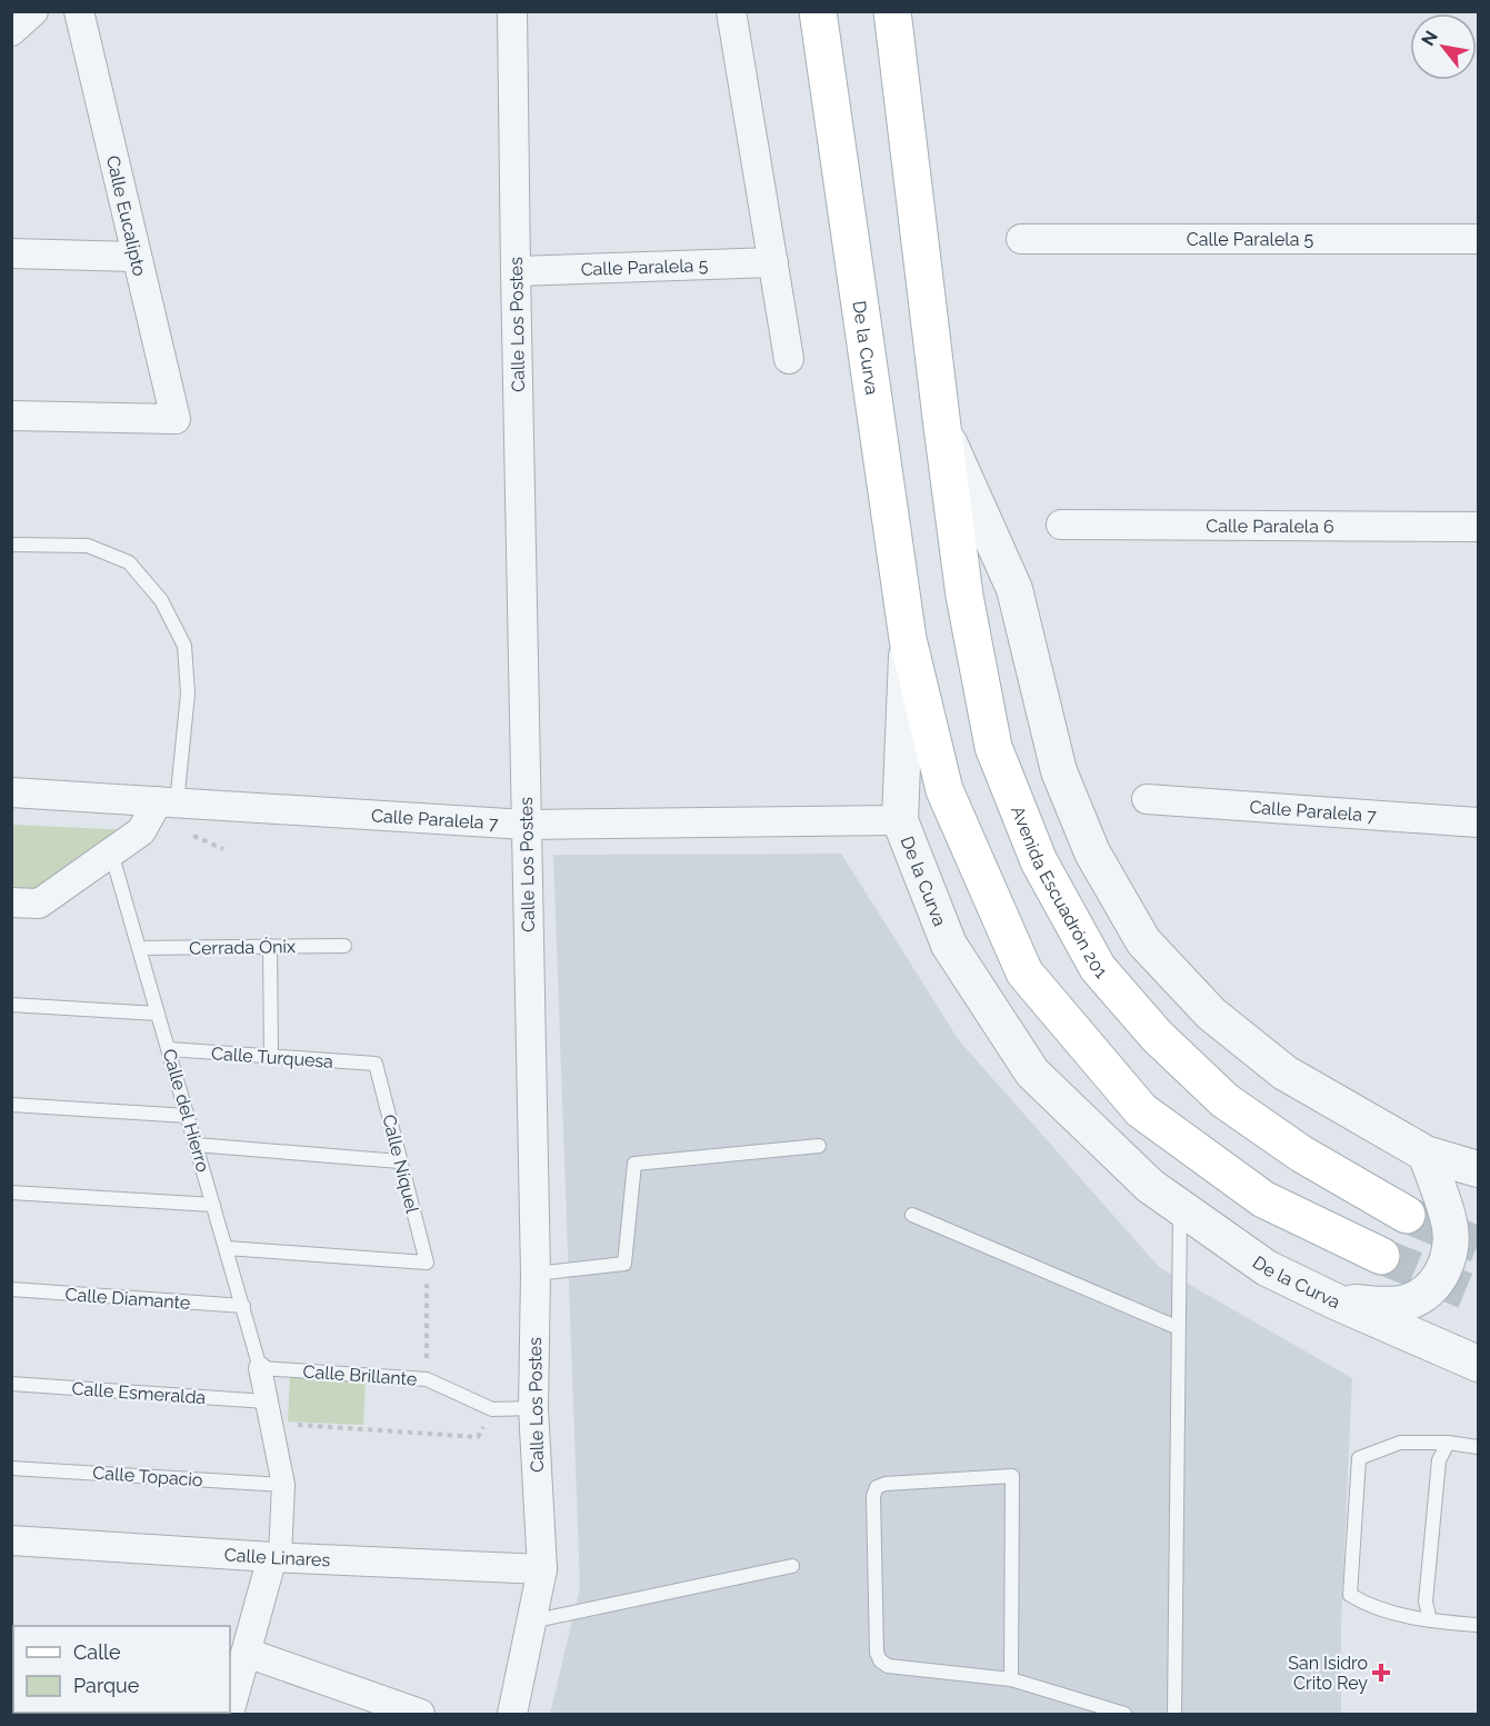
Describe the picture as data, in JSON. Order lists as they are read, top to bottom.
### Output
{
  "streets": {
    "main road": ["De la Curva", "Avenida Escuadrón 201"],
    "street": [
      "Calle Eucalipto",
      "Calle Paralela 5",
      "Calle Los Postes",
      "Calle Paralela 6",
      "Calle Paralela 7",
      "Calle Linares"
    ],
    "lane": [
      "Cerrada Ónix",
      "Calle Turquesa",
      "Calle del Hierro",
      "Calle Níquel",
      "Calle Diamante",
      "Calle Brillante",
      "Calle Esmeralda",
      "Calle Topacio"
    ]
  },
  "crossings": [
    ["Calle Paralela 5", "Calle Los Postes"],
    ["Calle Los Postes", "Calle Paralela 7"],
    ["Calle Los Postes", "Calle Brillante"],
    ["Calle Los Postes", "Calle Linares"],
    ["De la Curva", "Calle Paralela 7"],
    ["Cerrada Ónix", "Calle del Hierro"],
    ["Calle Turquesa", "Calle del Hierro"],
    ["Calle Turquesa", "Calle Níquel"],
    ["Calle del Hierro", "Calle Diamante"],
    ["Calle del Hierro", "Calle Brillante"]
  ],
  "places": {
    "health": ["San Isidro Crito Rey"]
  },
  "legend": ["Calle", "Parque"],
  "north": "top left"
}
